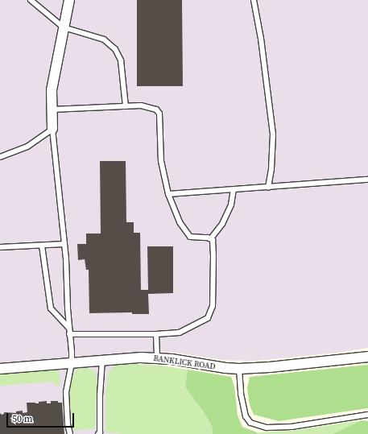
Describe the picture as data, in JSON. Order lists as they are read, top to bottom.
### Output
{
  "streets": {
    "street": ["BANKLICK ROAD"]
  },
  "scale_bar": "50 m"
}
